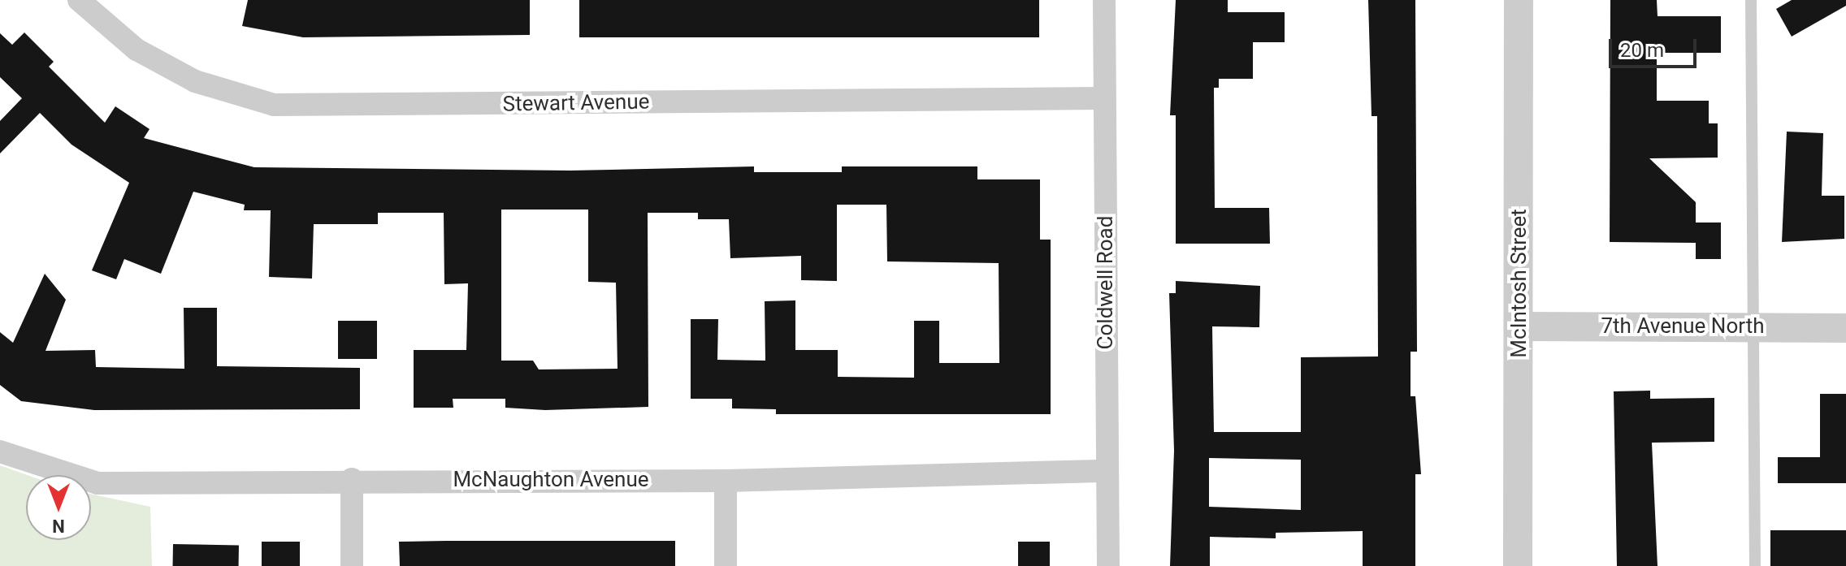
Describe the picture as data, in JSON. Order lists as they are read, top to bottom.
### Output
{
  "streets": {
    "street": [
      "Stewart Avenue",
      "Coldwell Road",
      "McIntosh Street",
      "7th Avenue North",
      "McNaughton Avenue"
    ]
  },
  "crossings": [
    ["Stewart Avenue", "Coldwell Road"],
    ["Coldwell Road", "McNaughton Avenue"],
    ["McIntosh Street", "7th Avenue North"]
  ],
  "scale_bar": "20 m",
  "north": "bottom"
}
